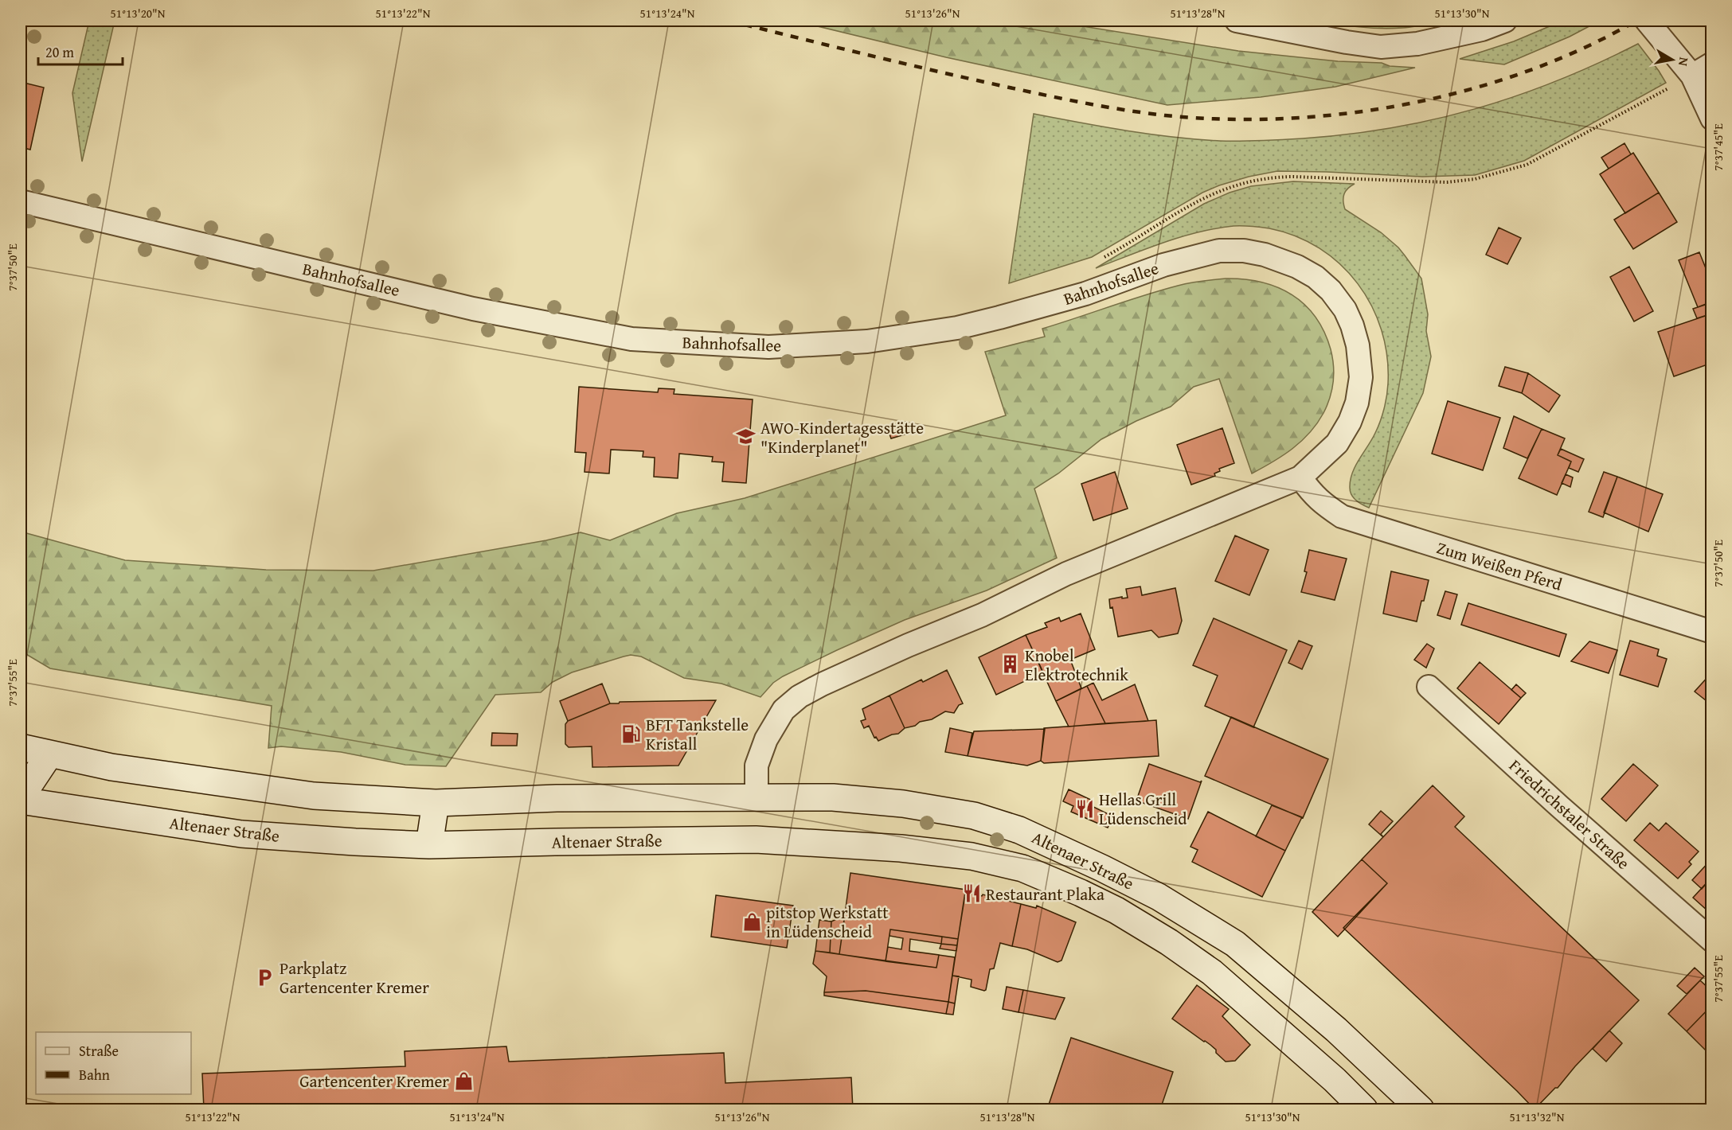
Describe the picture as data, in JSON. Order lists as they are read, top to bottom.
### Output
{
  "streets": {
    "main road": ["Altenaer Straße"],
    "street": ["Bahnhofsallee", "Zum Weißen Pferd", "Friedrichstaler Straße"]
  },
  "crossings": [
    ["Bahnhofsallee", "Zum Weißen Pferd"],
    ["Bahnhofsallee", "Altenaer Straße"]
  ],
  "places": {
    "school or university": ["AWO-Kindertagesstätte \"Kinderplanet\""],
    "building": ["Knobel Elektrotechnik"],
    "fuel station": ["BFT Tankstelle Kristall"],
    "restaurant": ["Hellas Grill Lüdenscheid", "Restaurant Plaka"],
    "shop": ["pitstop Werkstatt in Lüdenscheid", "Gartencenter Kremer"],
    "parking": ["Parkplatz Gartencenter Kremer"]
  },
  "legend": ["Straße", "Bahn"],
  "scale_bar": "20 m",
  "north": "right",
  "coordinates": [
    "51°13'20\"N",
    "51°13'22\"N",
    "51°13'24\"N",
    "51°13'26\"N",
    "51°13'28\"N",
    "51°13'30\"N",
    "7°37'45\"E",
    "7°37'50\"E",
    "7°37'55\"E",
    "51°13'32\"N"
  ]
}
